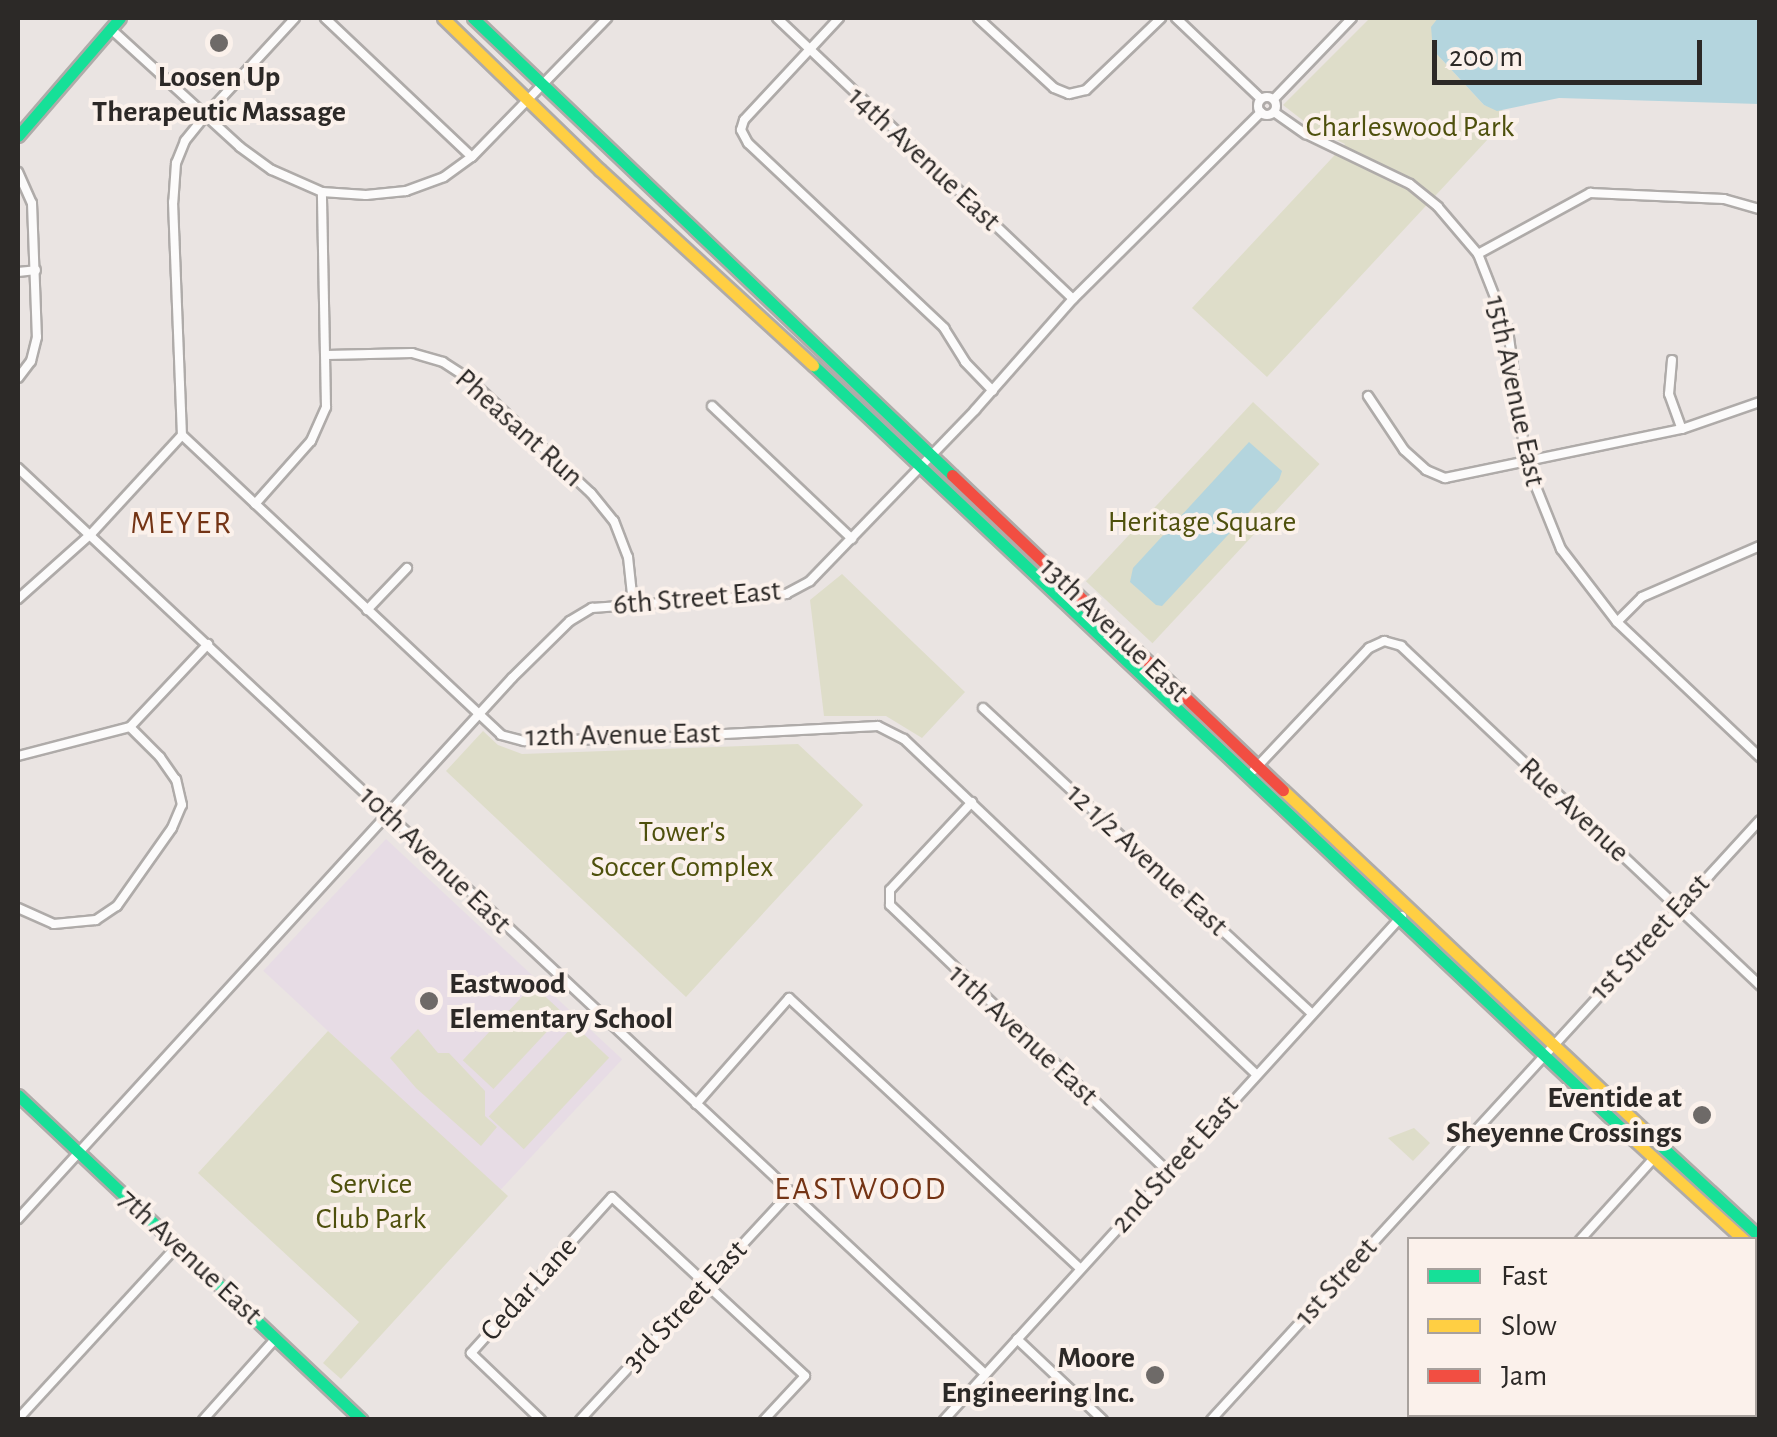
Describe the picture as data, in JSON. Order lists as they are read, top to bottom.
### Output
{
  "streets": {
    "main road": ["13th Avenue East", "7th Avenue East"],
    "street": [
      "14th Avenue East",
      "15th Avenue East",
      "Pheasant Run",
      "6th Street East",
      "12th Avenue East",
      "Rue Avenue",
      "10th Avenue East",
      "12 1/2 Avenue East",
      "1st Street East",
      "11th Avenue East",
      "2nd Street East",
      "1st Street",
      "Cedar Lane",
      "3rd Street East"
    ]
  },
  "crossings": [
    ["14th Avenue East", "6th Street East"],
    ["Pheasant Run", "6th Street East"],
    ["6th Street East", "13th Avenue East"],
    ["6th Street East", "12th Avenue East"],
    ["6th Street East", "10th Avenue East"],
    ["6th Street East", "7th Avenue East"],
    ["13th Avenue East", "Rue Avenue"],
    ["13th Avenue East", "1st Street East"],
    ["13th Avenue East", "2nd Street East"],
    ["13th Avenue East", "1st Street"],
    ["12th Avenue East", "11th Avenue East"],
    ["12th Avenue East", "2nd Street East"],
    ["Rue Avenue", "1st Street East"],
    ["10th Avenue East", "2nd Street East"],
    ["10th Avenue East", "3rd Street East"],
    ["12 1/2 Avenue East", "2nd Street East"],
    ["1st Street East", "1st Street"],
    ["11th Avenue East", "2nd Street East"],
    ["Cedar Lane", "3rd Street East"]
  ],
  "districts": ["MEYER", "EASTWOOD"],
  "parks": [
    "Charleswood Park",
    "Heritage Square",
    "Tower's Soccer Complex",
    "Service Club Park"
  ],
  "places": [
    "Loosen Up Therapeutic Massage",
    "Eastwood Elementary School",
    "Eventide at Sheyenne Crossings",
    "Moore Engineering Inc."
  ],
  "legend": ["Fast", "Slow", "Jam"],
  "scale_bar": "200 m"
}
